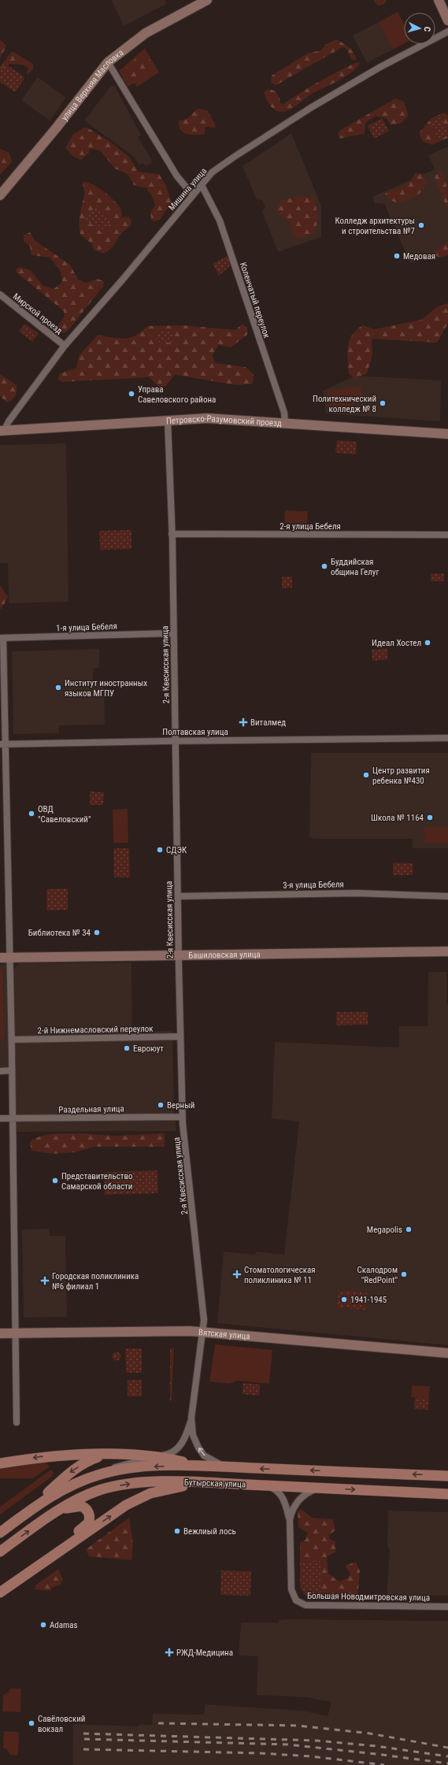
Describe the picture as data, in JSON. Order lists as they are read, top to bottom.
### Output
{
  "streets": {
    "main road": ["Бутырская улица"],
    "street": [
      "улица Верхняя Масловка",
      "Мишина улица",
      "Коленчатый переулок",
      "Мирской проезд",
      "Петровско-Разумовский проезд",
      "2-я улица Бебеля",
      "1-я улица Бебеля",
      "2-я Квесисская улица",
      "Полтавская улица",
      "3-я улица Бебеля",
      "Башиловская улица",
      "2-й Нижнемасловский переулок",
      "Раздельная улица",
      "Вятская улица",
      "Большая Новодмитровская улица"
    ]
  },
  "crossings": [
    ["Мишина улица", "Коленчатый переулок"],
    ["Мишина улица", "Мирской проезд"],
    ["Мишина улица", "Петровско-Разумовский проезд"],
    ["Коленчатый переулок", "Петровско-Разумовский проезд"],
    ["Петровско-Разумовский проезд", "2-я Квесисская улица"],
    ["2-я улица Бебеля", "2-я Квесисская улица"],
    ["1-я улица Бебеля", "2-я Квесисская улица"],
    ["2-я Квесисская улица", "Полтавская улица"],
    ["2-я Квесисская улица", "3-я улица Бебеля"],
    ["2-я Квесисская улица", "Башиловская улица"],
    ["2-я Квесисская улица", "2-й Нижнемасловский переулок"],
    ["2-я Квесисская улица", "Раздельная улица"],
    ["2-я Квесисская улица", "Вятская улица"],
    ["2-я Квесисская улица", "Бутырская улица"],
    ["Бутырская улица", "Большая Новодмитровская улица"]
  ],
  "places": {
    "other": [
      "Колледж архитектуры и строительства №7",
      "Медовая",
      "Управа Савеловского района",
      "Политехнический колледж № 8",
      "Буддийская община Гелуг",
      "Идеал Хостел",
      "Институт иностранных языков МГПУ",
      "Центр развития ребенка №430",
      "ОВД \"Савеловский\"",
      "Школа № 1164",
      "СДЭК",
      "Библиотека № 34",
      "Евроюут",
      "Верный",
      "Представительство Самарской области",
      "Megapolis",
      "Скалодром \"RedPoint\"",
      "1941-1945",
      "Вежлиый лось",
      "Adamas",
      "Савёловский вокзал"
    ],
    "health": [
      "Виталмед",
      "Стоматологическая поликлиника № 11",
      "Городская поликлиника №6 филиал 1",
      "РЖД-Медицина"
    ]
  },
  "north": "right"
}
